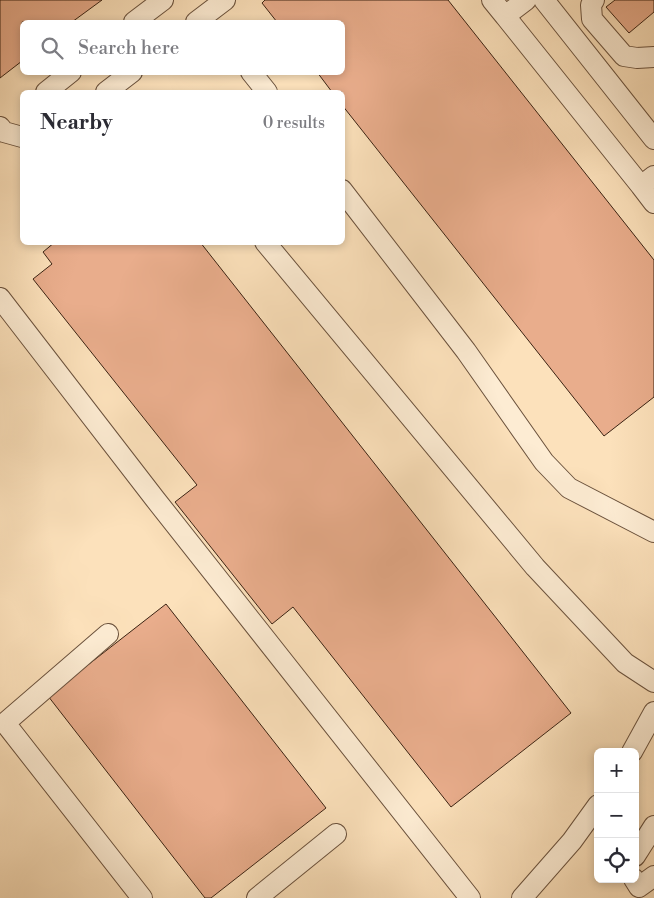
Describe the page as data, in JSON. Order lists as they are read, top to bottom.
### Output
{
  "page": {
    "search": "Search here",
    "heading": ["Nearby", "0 results"],
    "map_buttons": ["+", "−"]
  }
}
